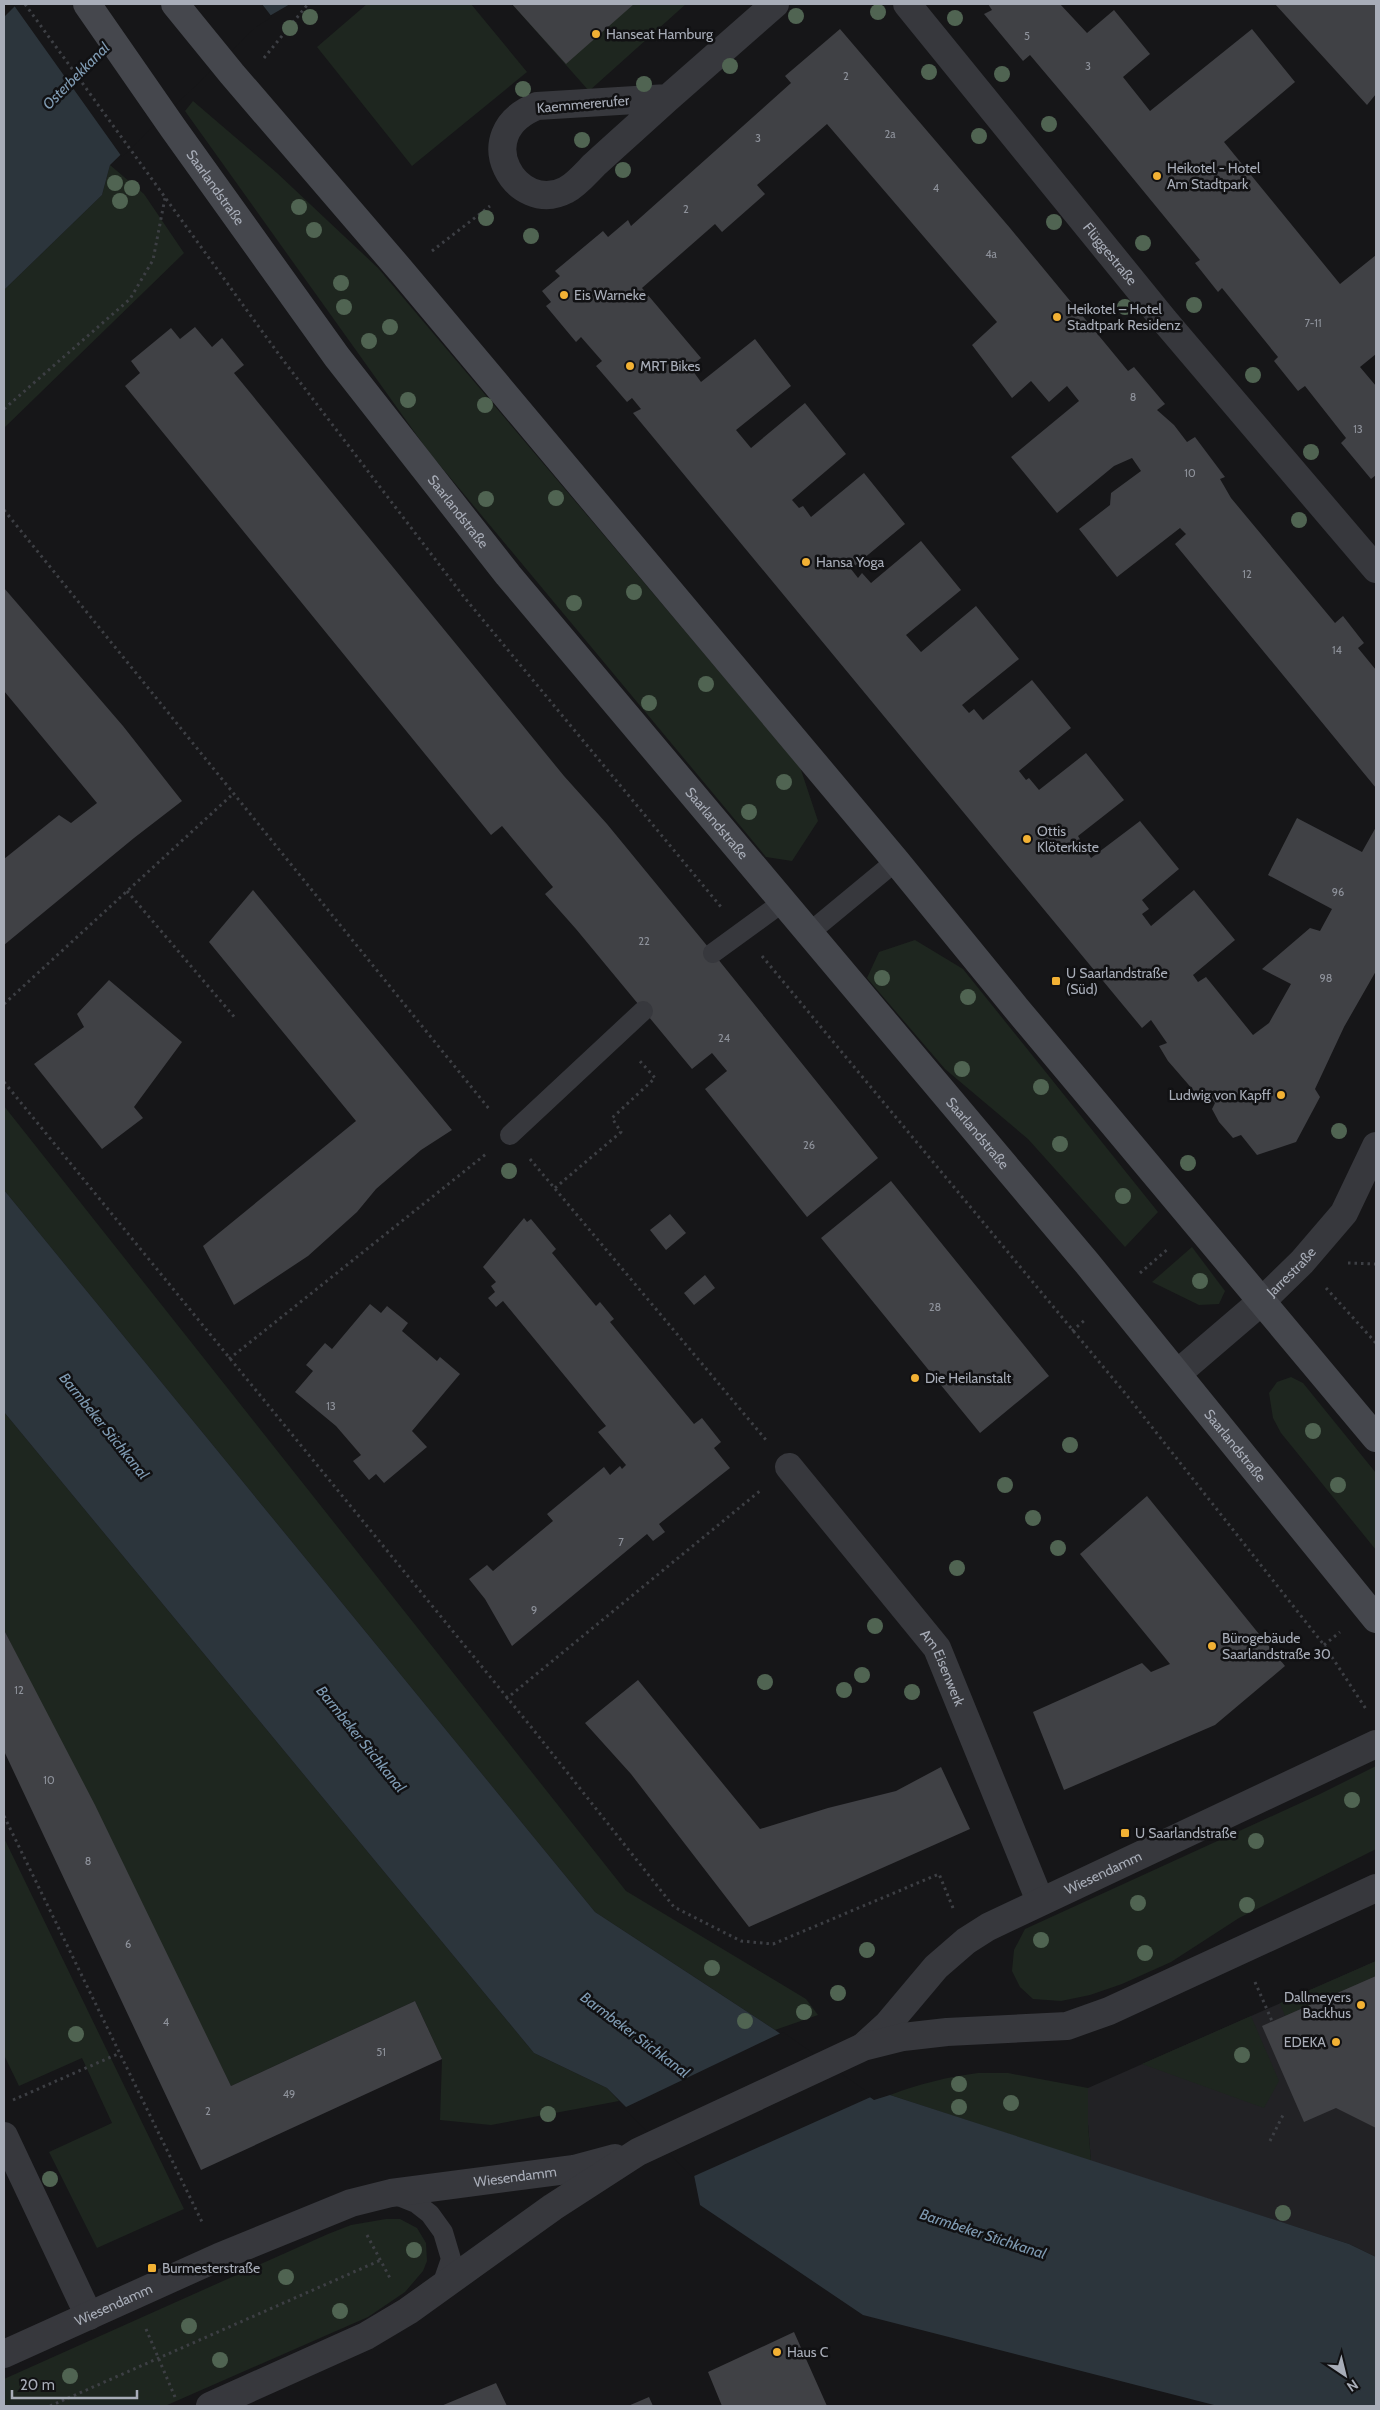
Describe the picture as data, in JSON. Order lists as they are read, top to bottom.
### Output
{
  "streets": {
    "main road": ["Saarlandstraße"],
    "street": [
      "Kaemmererufer",
      "Flüggestraße",
      "Jarrestraße",
      "Am Eisenwerk",
      "Wiesendamm"
    ]
  },
  "crossings": [
    ["Saarlandstraße", "Jarrestraße"],
    ["Am Eisenwerk", "Wiesendamm"]
  ],
  "water": ["Osterbekkanal", "Barmbeker Stichkanal"],
  "places": {
    "other": [
      "Hanseat Hamburg",
      "Heikotel - Hotel Am Stadtpark",
      "Eis Warneke",
      "Heikotel – Hotel Stadtpark Residenz",
      "MRT Bikes",
      "Hansa Yoga",
      "Ottis Klöterkiste",
      "Ludwig von Kapff",
      "Die Heilanstalt",
      "Bürogebäude Saarlandstraße 30",
      "Dallmeyers Backhus",
      "EDEKA",
      "Haus C"
    ],
    "transit": ["U Saarlandstraße (Süd)", "U Saarlandstraße", "Burmesterstraße"]
  },
  "house_numbers": [
    "5",
    "3",
    "2",
    "2a",
    "3",
    "4",
    "2",
    "4a",
    "7-11",
    "8",
    "13",
    "10",
    "12",
    "14",
    "96",
    "22",
    "98",
    "24",
    "26",
    "28",
    "13",
    "7",
    "9",
    "12",
    "10",
    "8",
    "6",
    "4",
    "51",
    "49",
    "2"
  ],
  "scale_bar": "20 m",
  "north": "bottom right"
}
